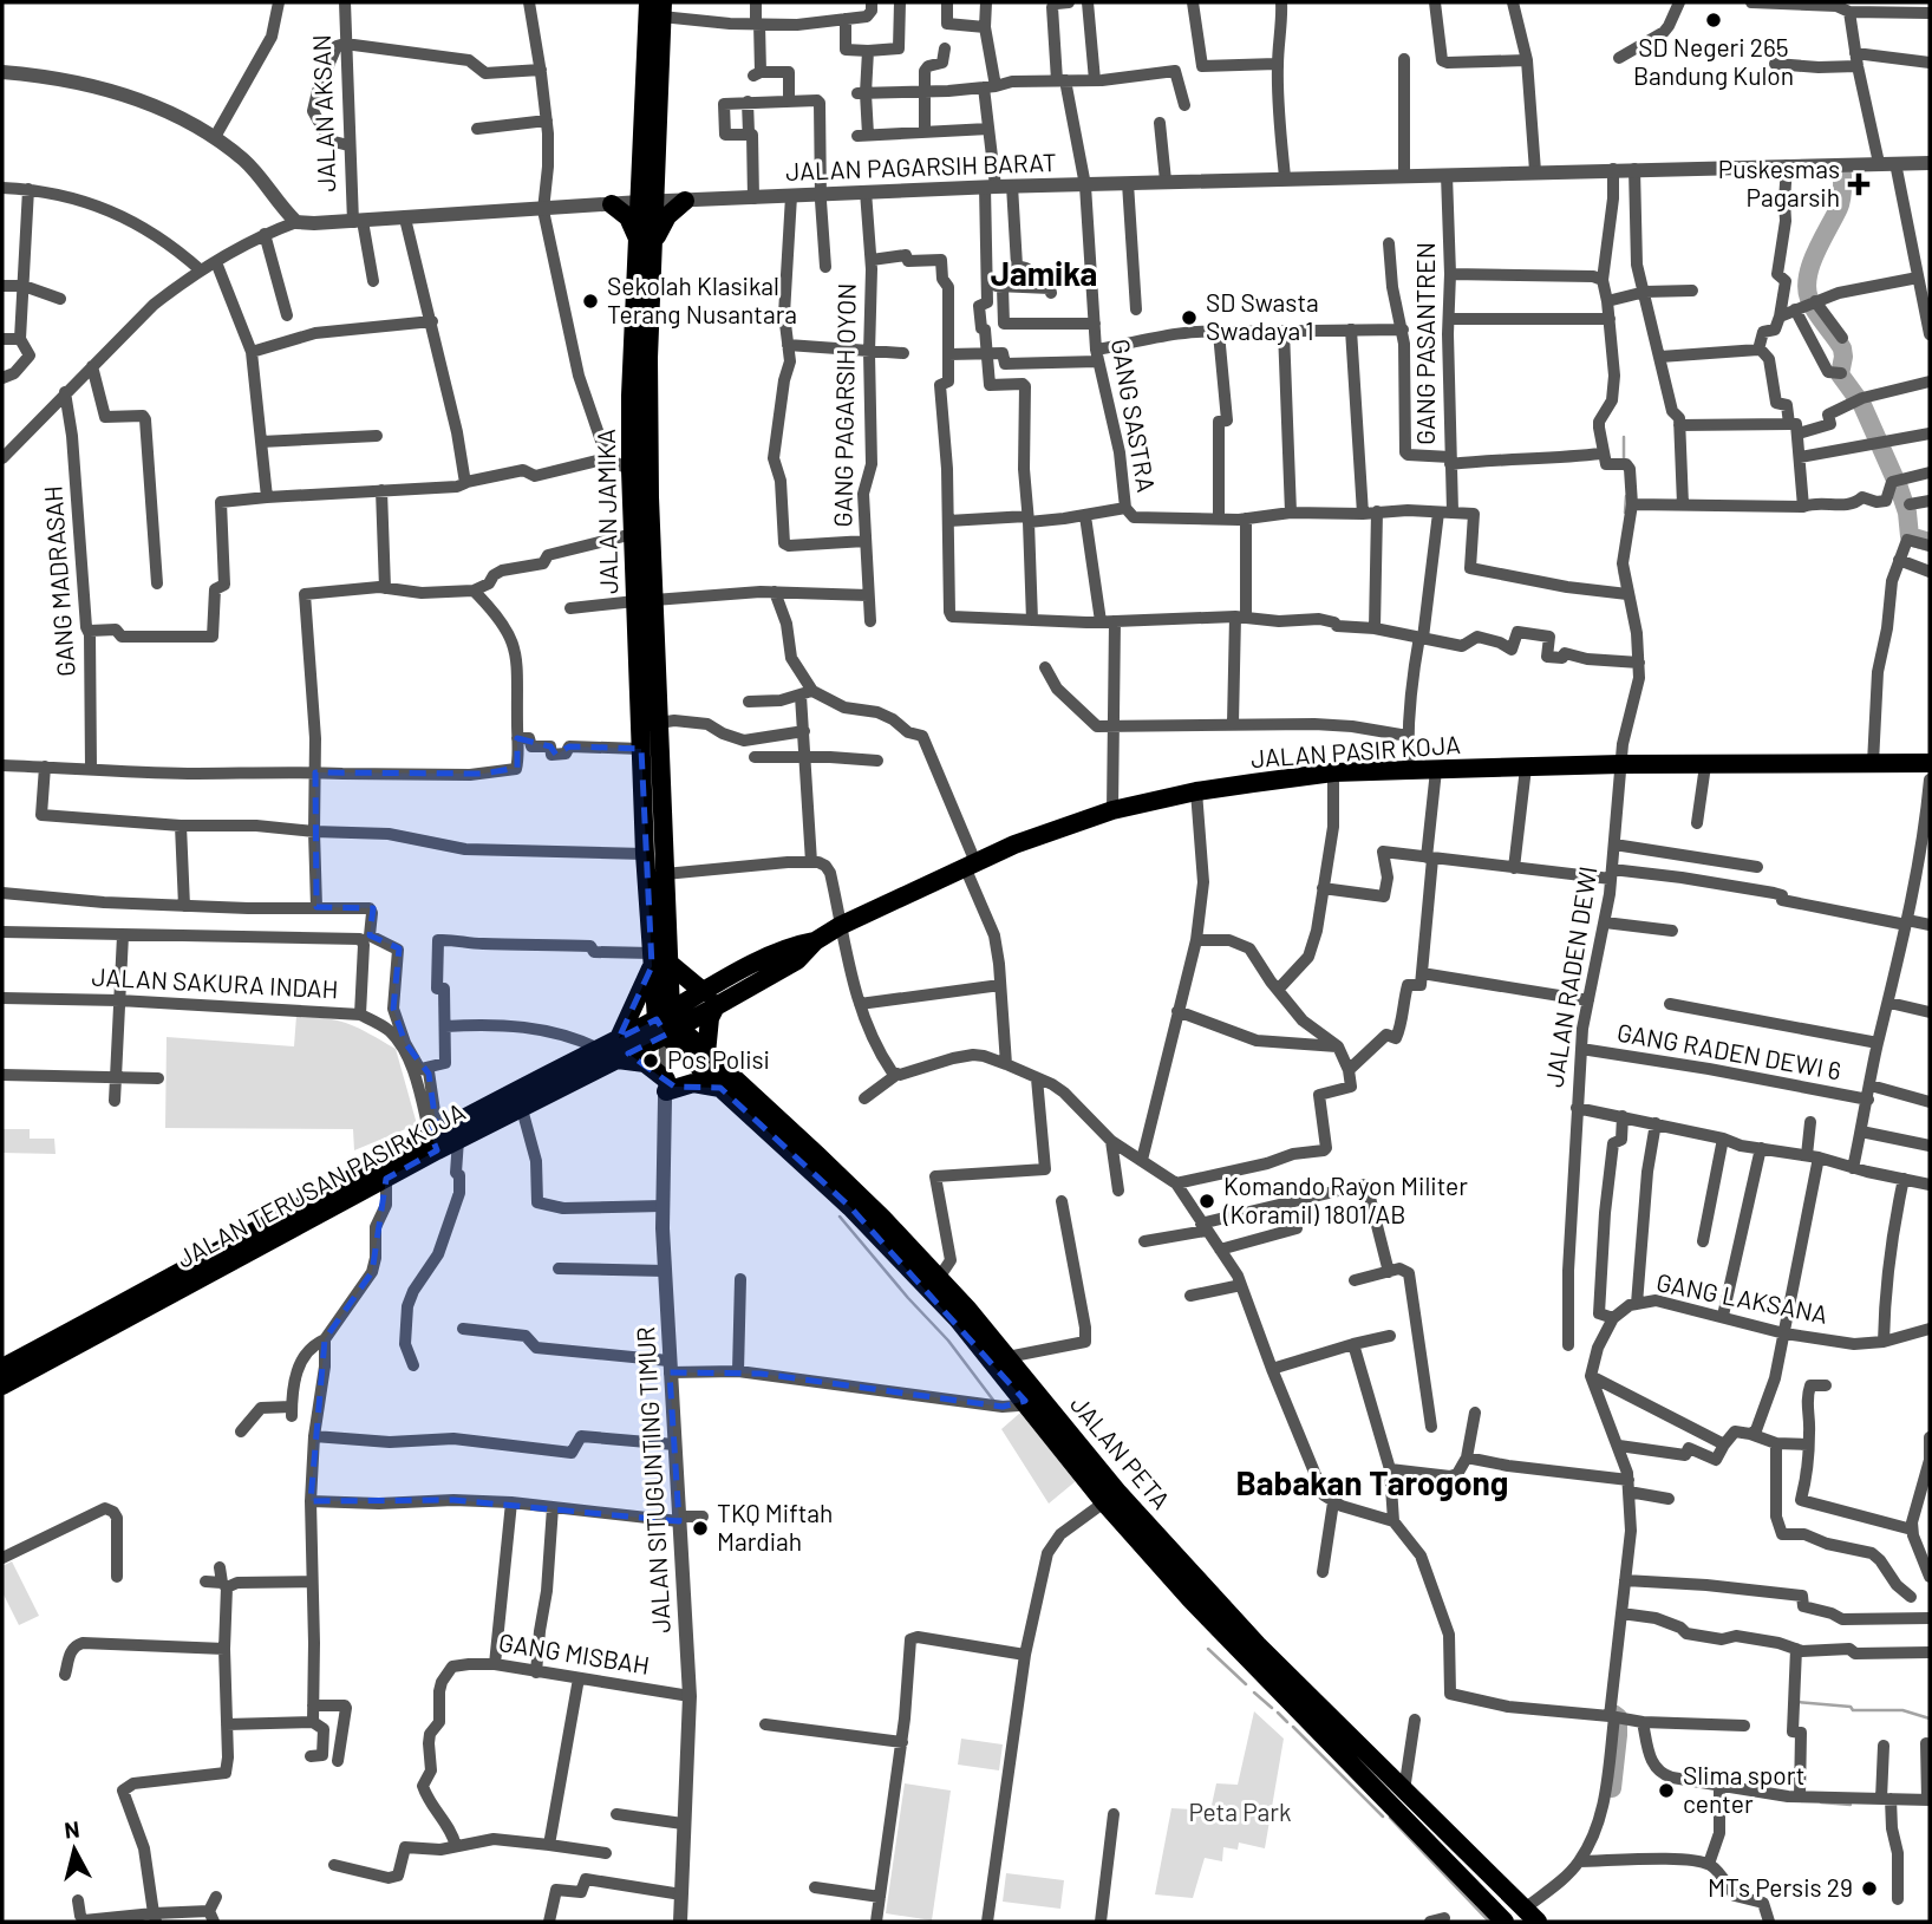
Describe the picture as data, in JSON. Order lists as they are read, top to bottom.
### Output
{
  "streets": {
    "main road": [
      "JALAN JAMIKA",
      "JALAN PASIR KOJA",
      "JALAN TERUSAN PASIR KOJA",
      "JALAN PETA"
    ],
    "street": [
      "JALAN AKSAN",
      "JALAN PAGARSIH BARAT",
      "GANG PASANTREN",
      "GANG PAGARSIH OYON",
      "GANG SASTRA",
      "GANG MADRASAH",
      "JALAN RADEN DEWI",
      "JALAN SAKURA INDAH",
      "GANG RADEN DEWI 6",
      "GANG LAKSANA",
      "JALAN SITUGUNTING TIMUR",
      "GANG MISBAH"
    ]
  },
  "crossings": [
    ["JALAN AKSAN", "JALAN PAGARSIH BARAT"],
    ["JALAN PAGARSIH BARAT", "GANG PASANTREN"],
    ["JALAN PAGARSIH BARAT", "GANG PAGARSIH OYON"],
    ["JALAN PAGARSIH BARAT", "GANG SASTRA"],
    ["JALAN PAGARSIH BARAT", "JALAN JAMIKA"],
    ["JALAN PAGARSIH BARAT", "GANG MADRASAH"],
    ["JALAN JAMIKA", "JALAN PASIR KOJA"],
    ["JALAN JAMIKA", "JALAN TERUSAN PASIR KOJA"],
    ["JALAN JAMIKA", "JALAN PETA"],
    ["JALAN JAMIKA", "JALAN SITUGUNTING TIMUR"],
    ["JALAN PASIR KOJA", "JALAN RADEN DEWI"],
    ["JALAN PASIR KOJA", "JALAN TERUSAN PASIR KOJA"],
    ["JALAN PASIR KOJA", "JALAN PETA"],
    ["JALAN PASIR KOJA", "JALAN SITUGUNTING TIMUR"],
    ["JALAN RADEN DEWI", "GANG RADEN DEWI 6"],
    ["JALAN SAKURA INDAH", "JALAN TERUSAN PASIR KOJA"],
    ["JALAN TERUSAN PASIR KOJA", "JALAN PETA"],
    ["JALAN TERUSAN PASIR KOJA", "JALAN SITUGUNTING TIMUR"],
    ["JALAN PETA", "JALAN SITUGUNTING TIMUR"],
    ["JALAN SITUGUNTING TIMUR", "GANG MISBAH"]
  ],
  "districts": ["Jamika", "Babakan Tarogong"],
  "parks": ["Peta Park"],
  "places": {
    "other": [
      "SD Negeri 265 Bandung Kulon",
      "Sekolah Klasikal Terang Nusantara",
      "SD Swasta Swadaya 1",
      "Pos Polisi",
      "Komando Rayon Militer (Koramil) 1801/AB",
      "TKQ Miftah Mardiah",
      "Slima sport center",
      "MTs Persis 29"
    ],
    "health": ["Puskesmas Pagarsih"]
  },
  "north": "top"
}
